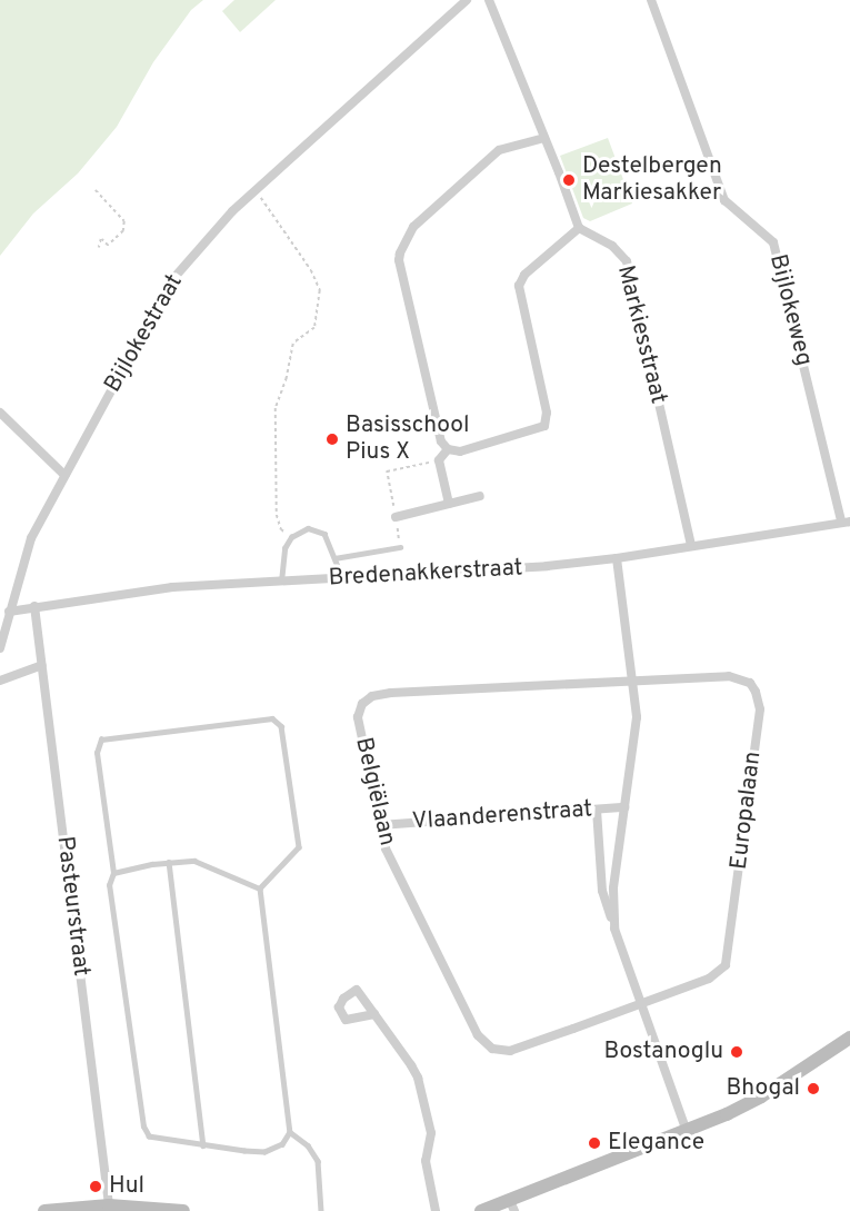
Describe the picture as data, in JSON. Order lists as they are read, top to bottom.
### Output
{
  "streets": {
    "street": [
      "Bijlokeweg",
      "Bijlokestraat",
      "Markiesstraat",
      "Bredenakkerstraat",
      "Belgiëlaan",
      "Europalaan",
      "Vlaanderenstraat",
      "Pasteurstraat"
    ]
  },
  "crossings": [
    ["Bijlokeweg", "Bredenakkerstraat"],
    ["Bijlokestraat", "Bredenakkerstraat"],
    ["Markiesstraat", "Bredenakkerstraat"],
    ["Bredenakkerstraat", "Pasteurstraat"],
    ["Belgiëlaan", "Europalaan"],
    ["Belgiëlaan", "Vlaanderenstraat"]
  ],
  "places": [
    "Destelbergen Markiesakker",
    "Basisschool Pius X",
    "Bostanoglu",
    "Bhogal",
    "Elegance",
    "Hul"
  ]
}
